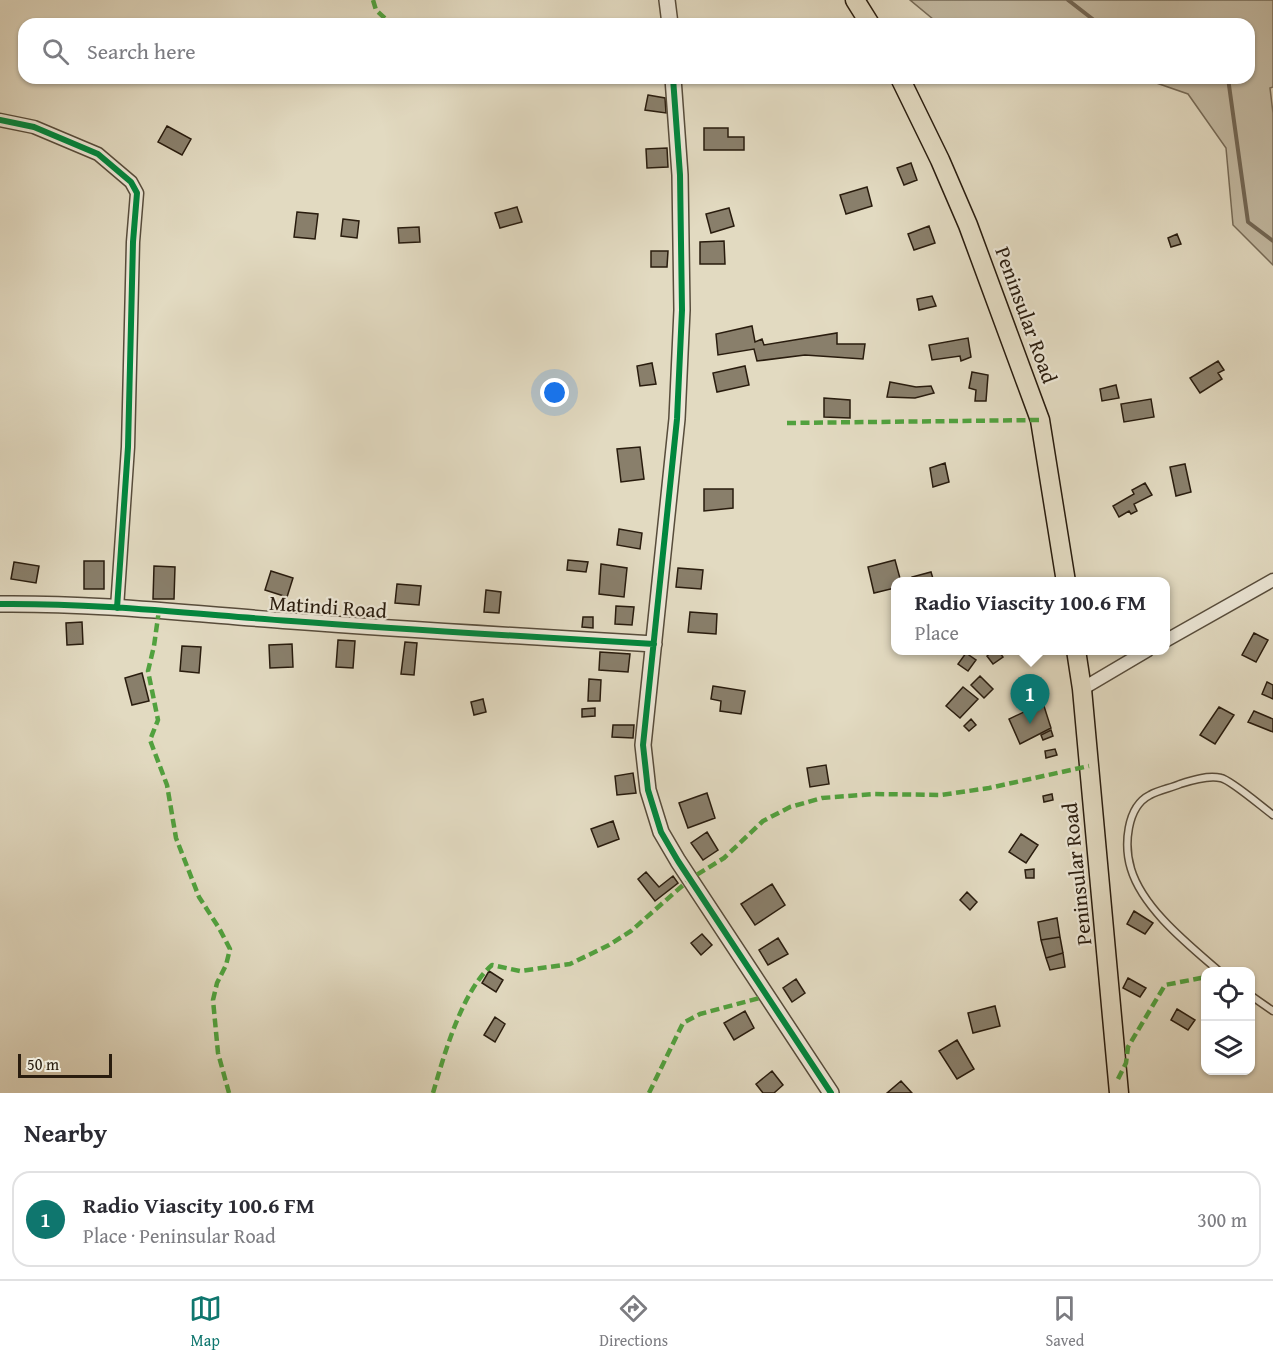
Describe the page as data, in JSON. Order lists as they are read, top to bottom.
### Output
{
  "streets": {
    "main road": ["Peninsular Road"],
    "street": ["Matindi Road"]
  },
  "scale_bar": "50 m",
  "page": {
    "search": "Search here",
    "popup": ["Radio Viascity 100.6 FM", "Place"],
    "pins": "1",
    "scale": "50 m",
    "heading": "Nearby",
    "list": [
      {
        "mark": "1",
        "name": "Radio Viascity 100.6 FM",
        "note": "Place · Peninsular Road",
        "value": "300 m"
      }
    ],
    "nav": ["Map", "Directions", "Saved"]
  }
}
